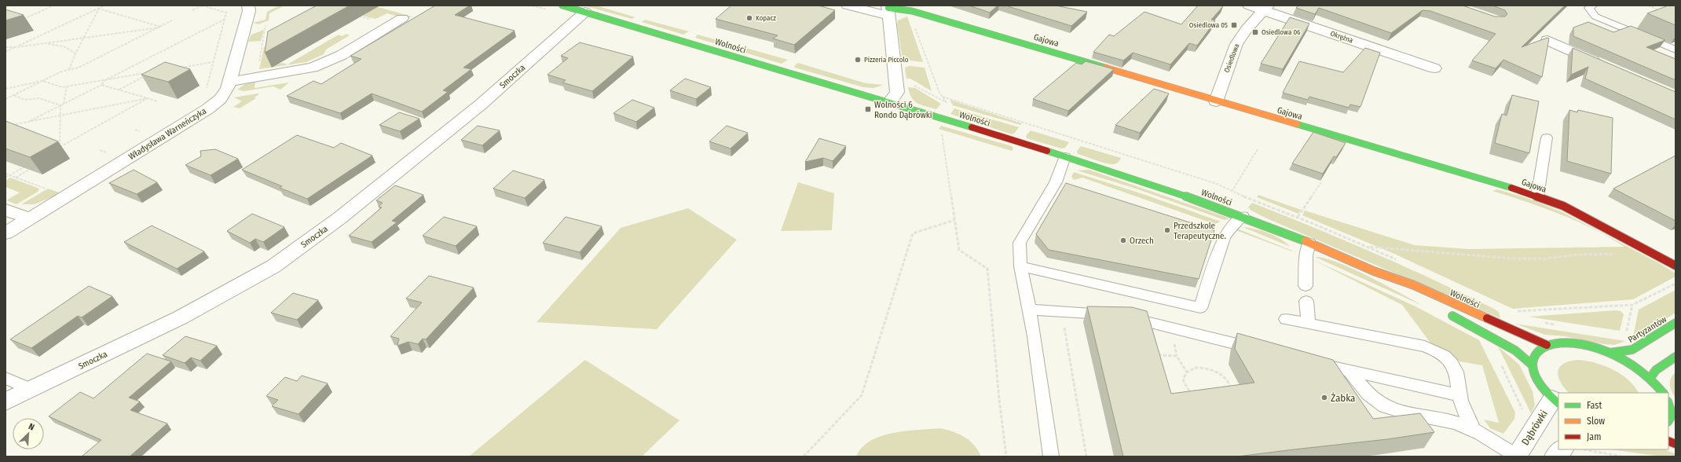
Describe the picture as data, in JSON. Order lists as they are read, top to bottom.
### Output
{
  "streets": {
    "main road": ["Gajowa", "Wolności", "Partyzantów"],
    "street": [
      "Okrężna",
      "Osiedlowa",
      "Smoczka",
      "Władysława Warneńczyka",
      "Dąbrówki"
    ]
  },
  "crossings": [
    ["Okrężna", "Osiedlowa"],
    ["Gajowa", "Osiedlowa"],
    ["Wolności", "Smoczka"]
  ],
  "places": {
    "other": [
      "Kopacz",
      "Pizzeria Piccolo",
      "Przedszkole Terapeutyczne.",
      "Orzech",
      "Żabka"
    ],
    "transit": ["Osiedlowa 05", "Osiedlowa 06", "Wolności 6 Rondo Dąbrówki"]
  },
  "legend": ["Fast", "Slow", "Jam"],
  "north": "top right"
}
